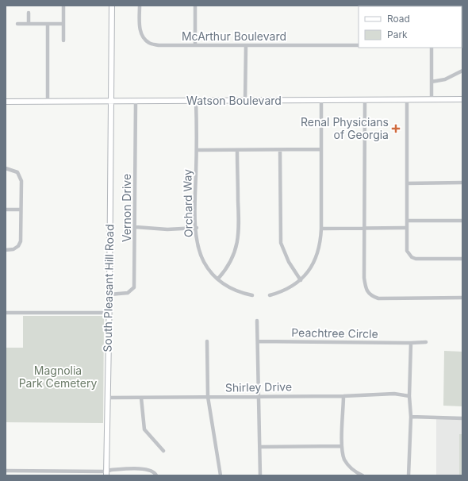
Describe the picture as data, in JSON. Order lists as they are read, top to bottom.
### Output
{
  "streets": {
    "street": [
      "McArthur Boulevard",
      "Watson Boulevard",
      "Orchard Way",
      "Vernon Drive",
      "South Pleasant Hill Road",
      "Peachtree Circle",
      "Shirley Drive"
    ]
  },
  "crossings": [
    ["Watson Boulevard", "Orchard Way"],
    ["Watson Boulevard", "Vernon Drive"],
    ["Watson Boulevard", "South Pleasant Hill Road"],
    ["Vernon Drive", "South Pleasant Hill Road"],
    ["South Pleasant Hill Road", "Shirley Drive"]
  ],
  "parks": ["Magnolia Park Cemetery"],
  "places": {
    "health": ["Renal Physicians of Georgia"]
  },
  "legend": ["Road", "Park"]
}
